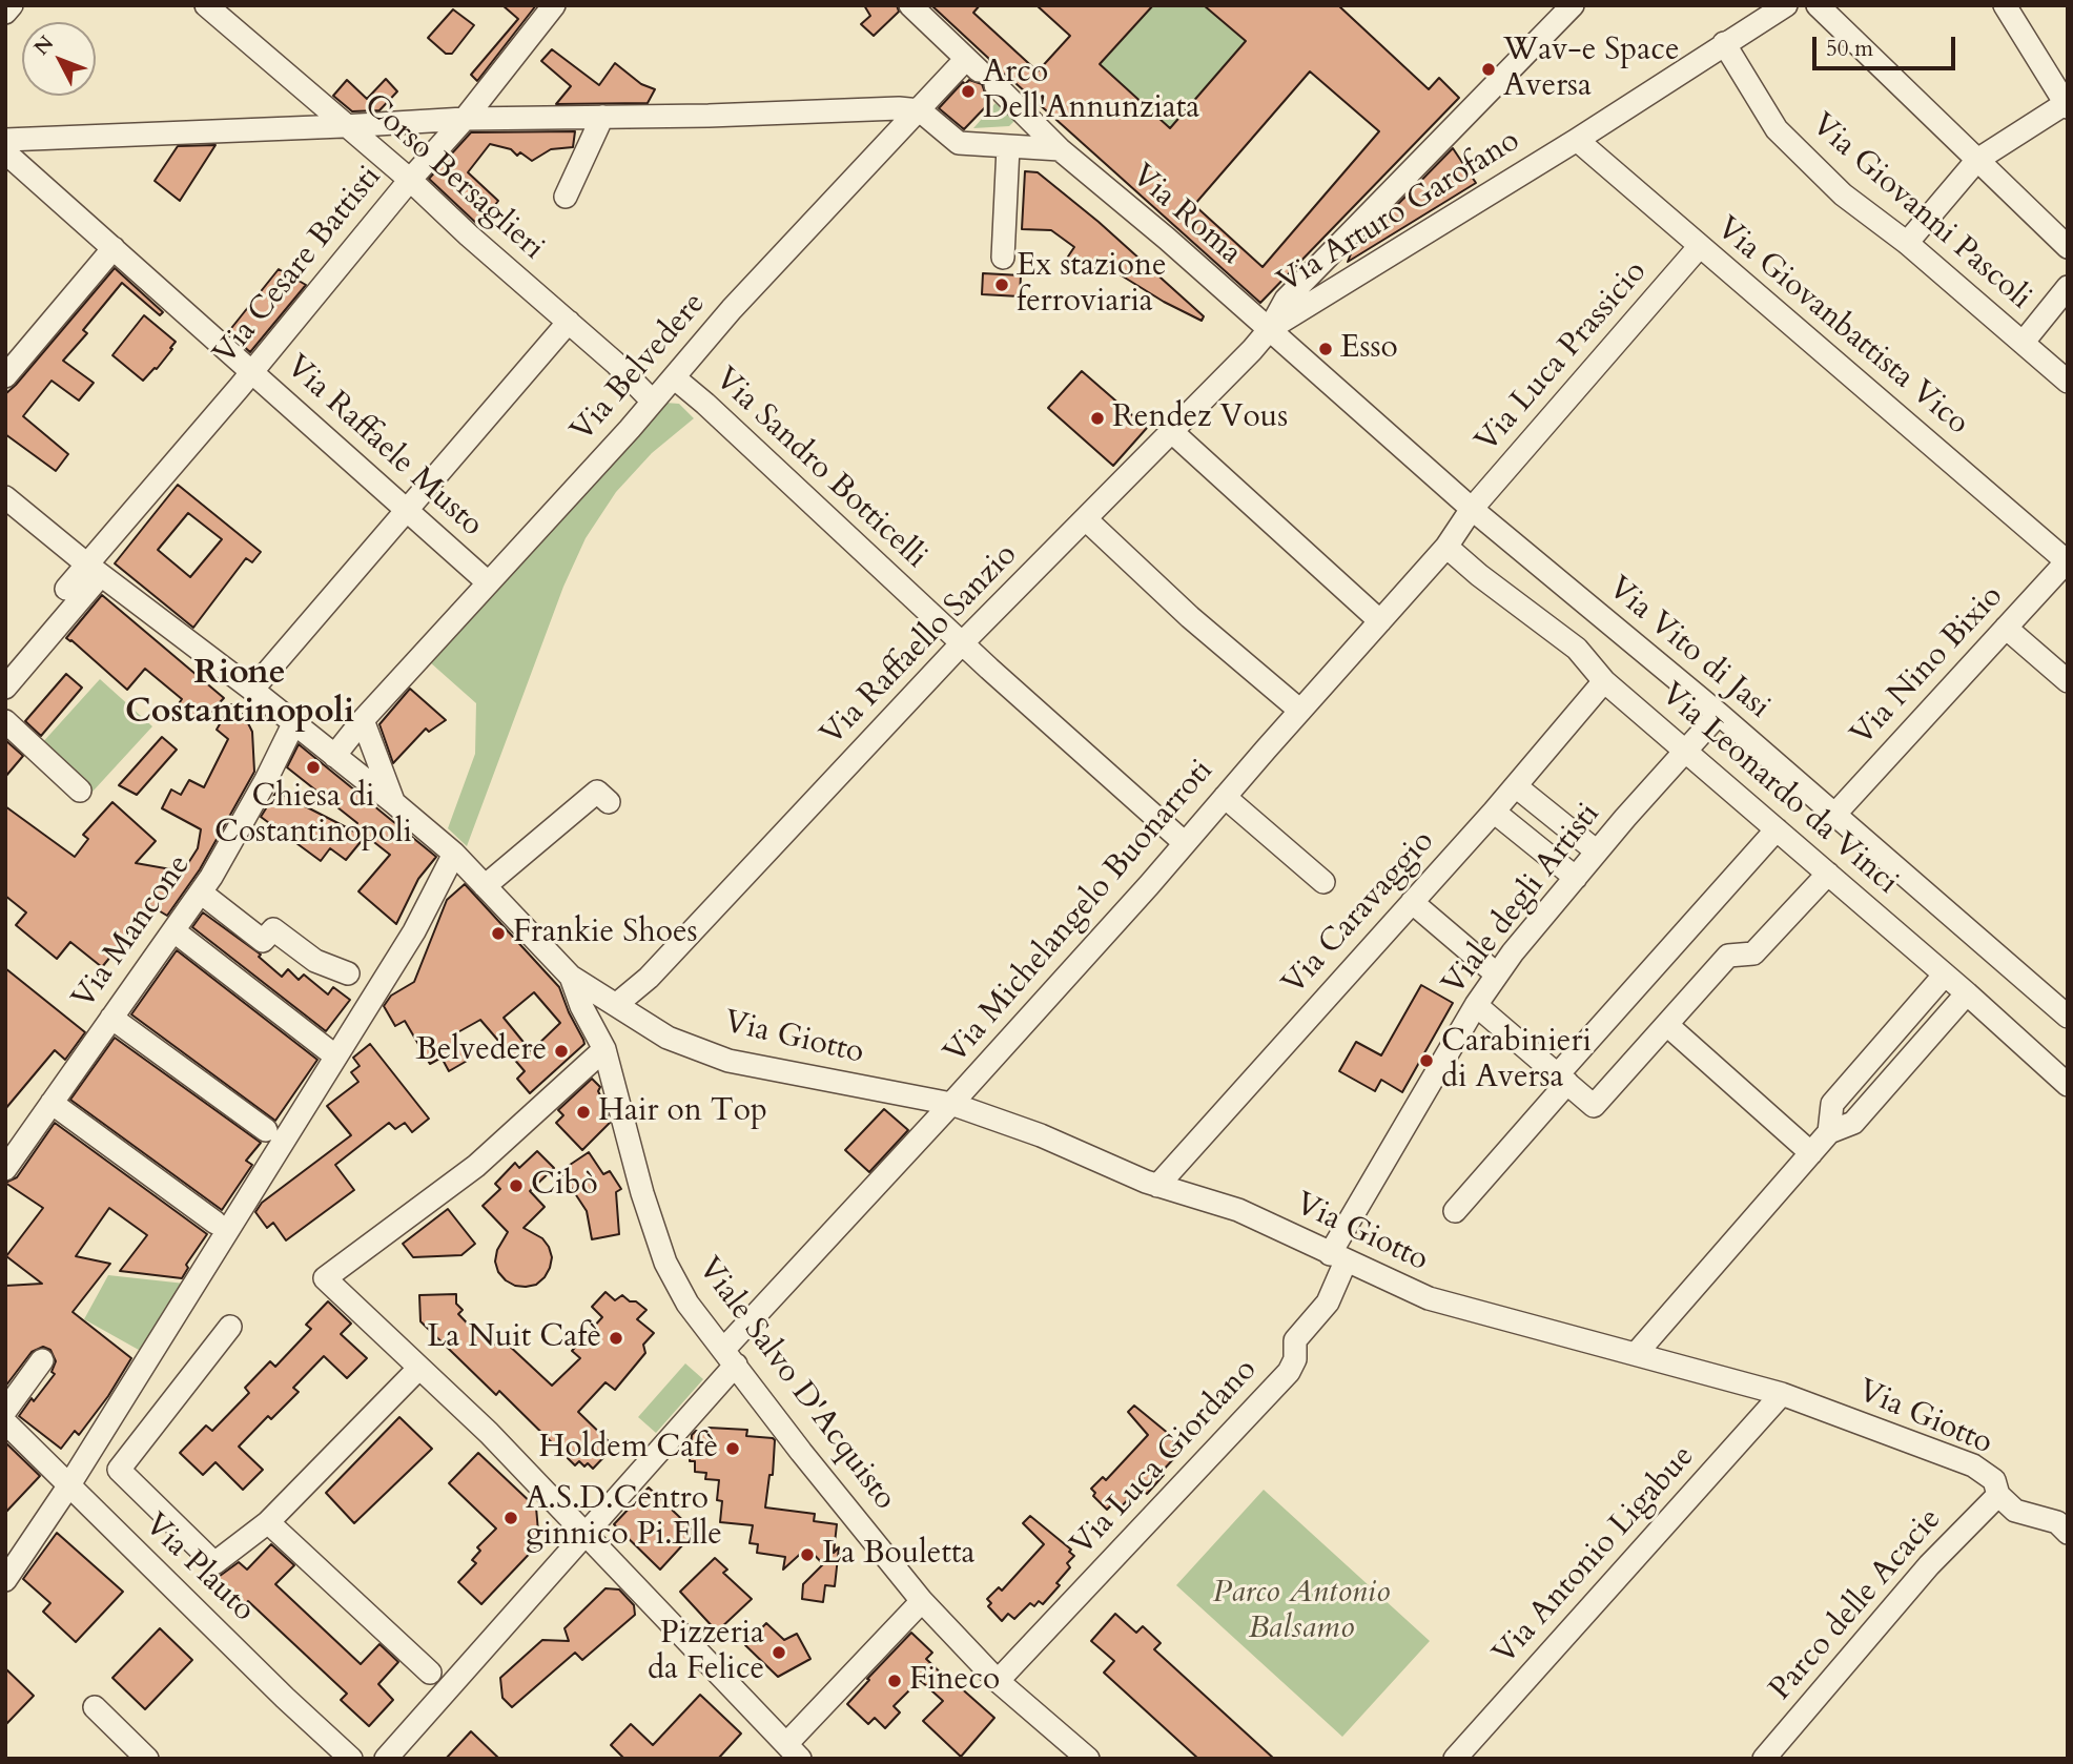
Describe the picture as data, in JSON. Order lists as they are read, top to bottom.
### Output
{
  "streets": {
    "street": [
      "Corso Bersaglieri",
      "Via Arturo Garofano",
      "Via Giovanni Pascoli",
      "Via Roma",
      "Via Cesare Battisti",
      "Via Giovanbattista Vico",
      "Via Luca Prassicio",
      "Via Belvedere",
      "Via Raffaele Musto",
      "Via Sandro Botticelli",
      "Via Raffaello Sanzio",
      "Via Vito di Jasi",
      "Via Nino Bixio",
      "Via Leonardo da Vinci",
      "Viale degli Artisti",
      "Via Michelangelo Buonarroti",
      "Via Caravaggio",
      "Via Mancone",
      "Via Giotto",
      "Viale Salvo D'Acquisto",
      "Via Luca Giordano",
      "Via Antonio Ligabue",
      "Via Plauto",
      "Parco delle Acacie"
    ]
  },
  "crossings": [
    ["Corso Bersaglieri", "Via Cesare Battisti"],
    ["Corso Bersaglieri", "Via Belvedere"],
    ["Via Arturo Garofano", "Via Giovanni Pascoli"],
    ["Via Arturo Garofano", "Via Roma"],
    ["Via Arturo Garofano", "Via Giovanbattista Vico"],
    ["Via Arturo Garofano", "Via Raffaello Sanzio"],
    ["Via Arturo Garofano", "Via Vito di Jasi"],
    ["Via Roma", "Via Raffaello Sanzio"],
    ["Via Roma", "Via Vito di Jasi"],
    ["Via Cesare Battisti", "Via Raffaele Musto"],
    ["Via Giovanbattista Vico", "Via Luca Prassicio"],
    ["Via Giovanbattista Vico", "Via Nino Bixio"],
    ["Via Luca Prassicio", "Via Vito di Jasi"],
    ["Via Luca Prassicio", "Via Michelangelo Buonarroti"],
    ["Via Belvedere", "Via Raffaele Musto"],
    ["Via Belvedere", "Via Sandro Botticelli"],
    ["Via Sandro Botticelli", "Via Raffaello Sanzio"],
    ["Via Sandro Botticelli", "Via Michelangelo Buonarroti"],
    ["Via Raffaello Sanzio", "Via Vito di Jasi"],
    ["Via Raffaello Sanzio", "Via Giotto"],
    ["Via Vito di Jasi", "Via Nino Bixio"],
    ["Via Vito di Jasi", "Viale degli Artisti"],
    ["Via Vito di Jasi", "Via Michelangelo Buonarroti"],
    ["Via Leonardo da Vinci", "Viale degli Artisti"],
    ["Via Leonardo da Vinci", "Via Michelangelo Buonarroti"],
    ["Via Leonardo da Vinci", "Via Caravaggio"],
    ["Viale degli Artisti", "Via Giotto"],
    ["Viale degli Artisti", "Via Luca Giordano"],
    ["Via Michelangelo Buonarroti", "Via Giotto"],
    ["Via Michelangelo Buonarroti", "Viale Salvo D'Acquisto"],
    ["Via Caravaggio", "Via Giotto"],
    ["Via Giotto", "Viale Salvo D'Acquisto"],
    ["Via Giotto", "Via Luca Giordano"],
    ["Via Giotto", "Via Antonio Ligabue"],
    ["Via Giotto", "Parco delle Acacie"],
    ["Viale Salvo D'Acquisto", "Via Luca Giordano"]
  ],
  "districts": ["Rione Costantinopoli"],
  "parks": ["Parco Antonio Balsamo"],
  "places": [
    "Wav-e Space Aversa",
    "Arco Dell'Annunziata",
    "Ex stazione ferroviaria",
    "Esso",
    "Rendez Vous",
    "Chiesa di Costantinopoli",
    "Frankie Shoes",
    "Belvedere",
    "Carabinieri di Aversa",
    "Hair on Top",
    "Cibò",
    "La Nuit Cafè",
    "Holdem Cafè",
    "A.S.D.Centro ginnico Pi.Elle",
    "La Bouletta",
    "Pizzeria da Felice",
    "Fineco"
  ],
  "scale_bar": "50 m",
  "north": "top left"
}
